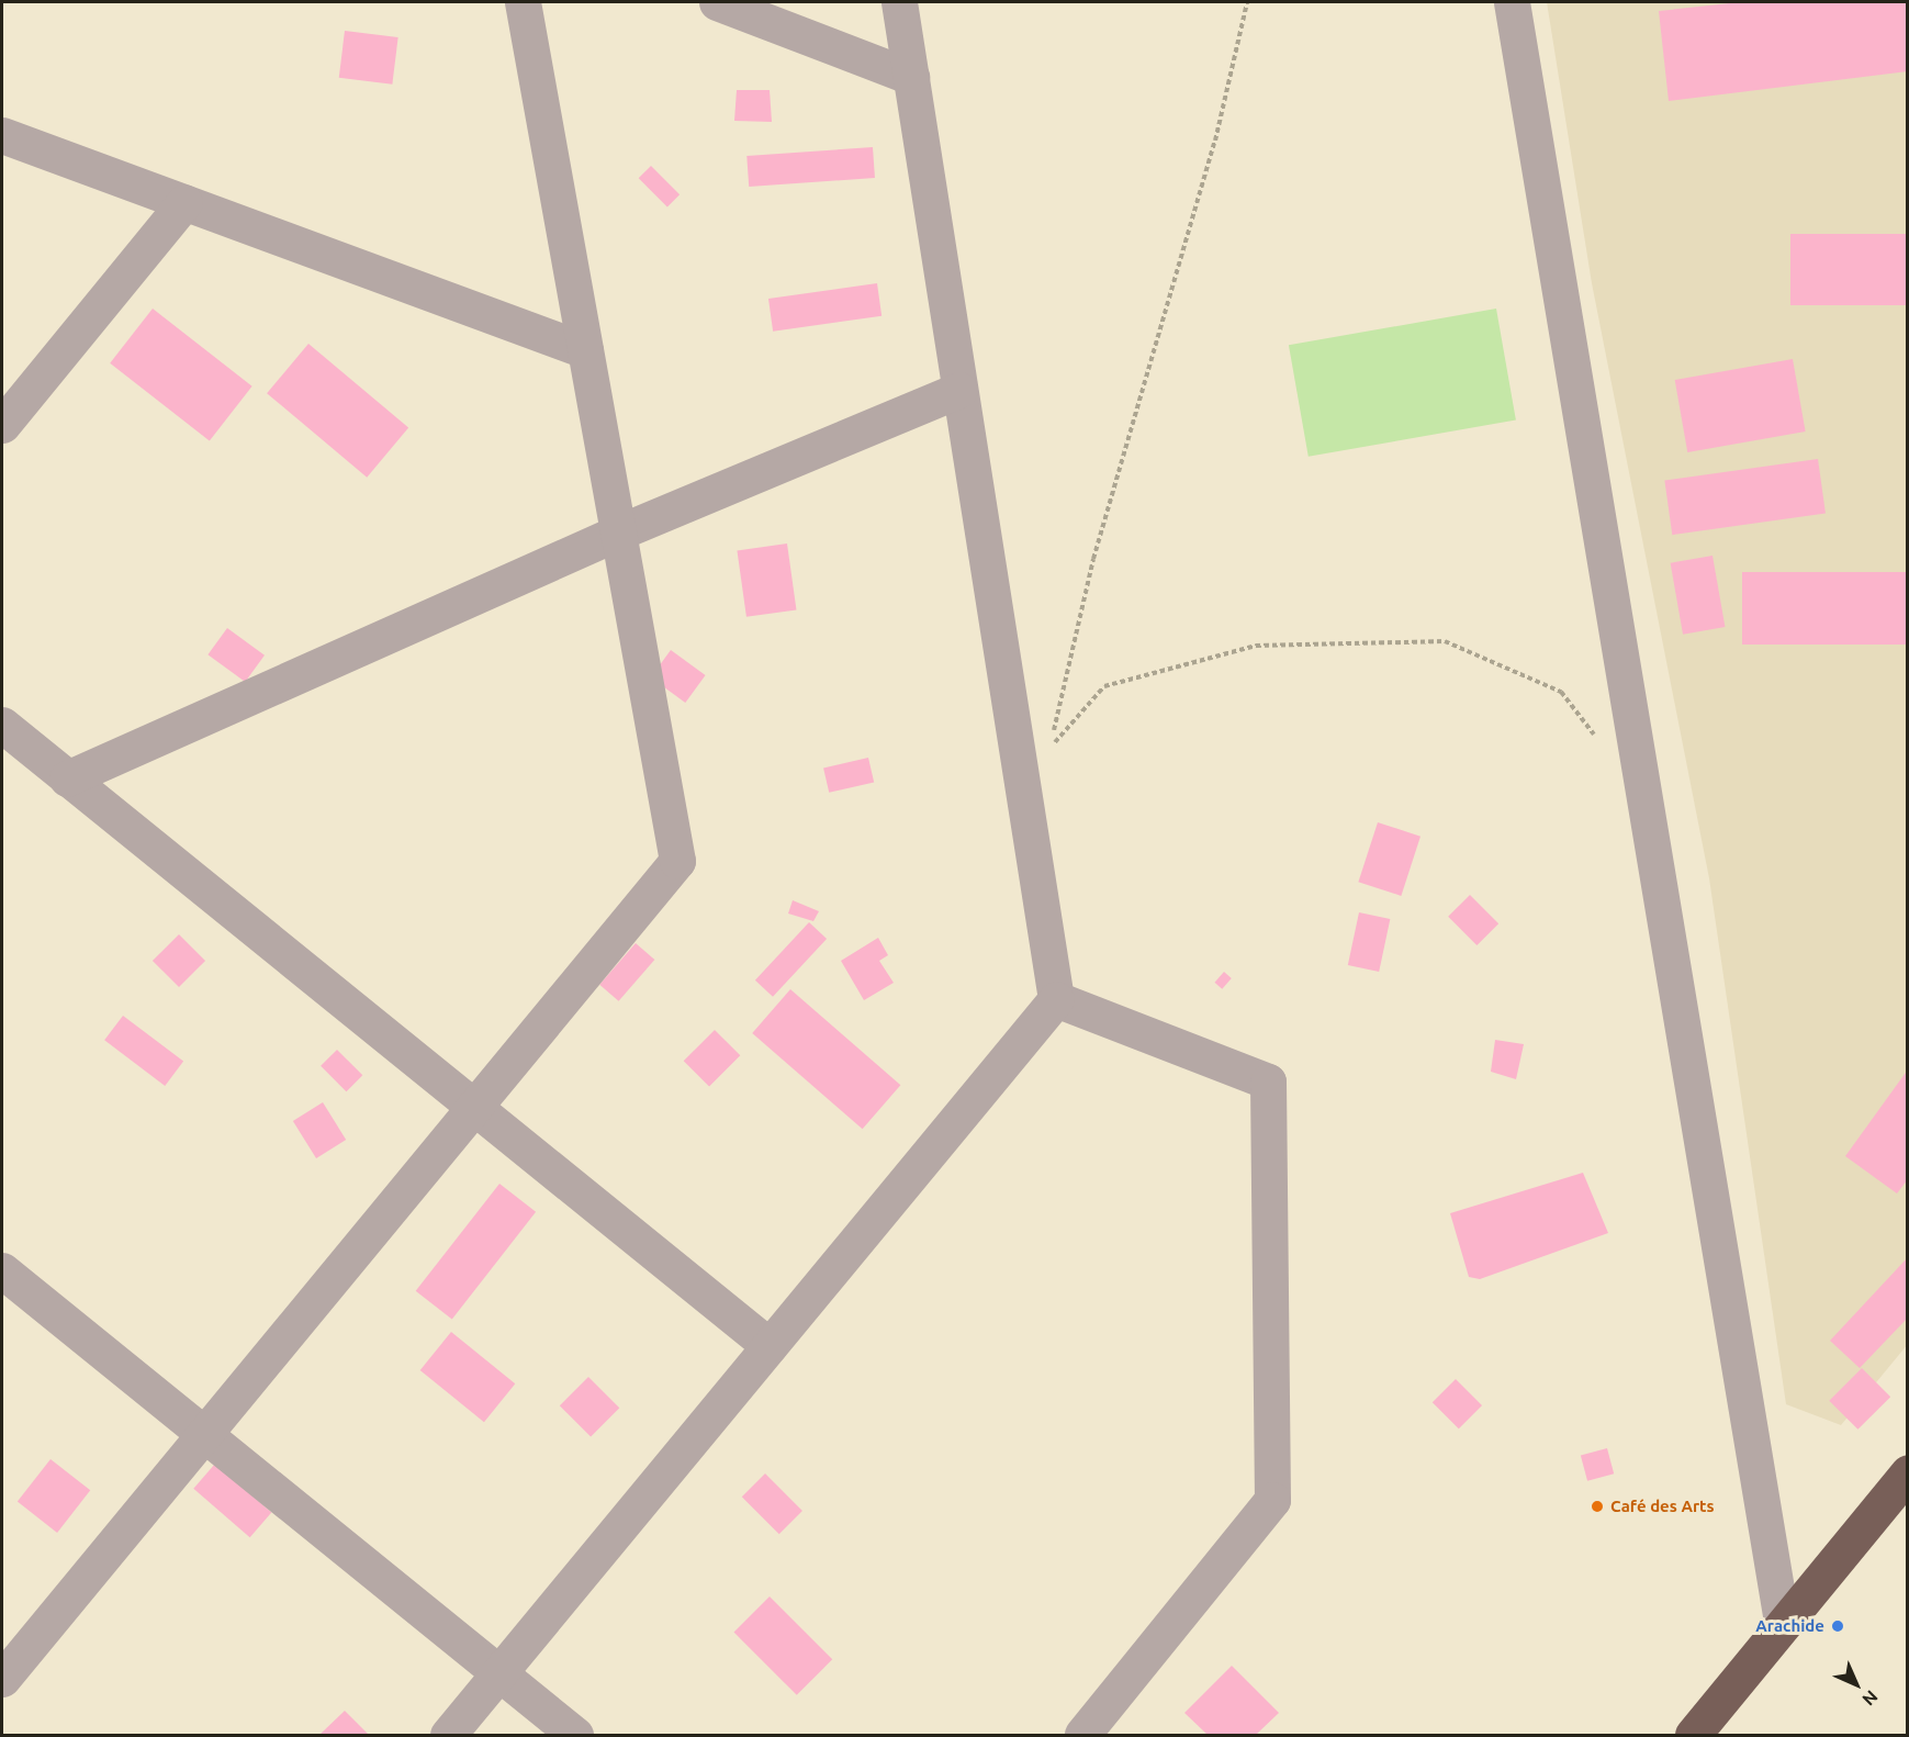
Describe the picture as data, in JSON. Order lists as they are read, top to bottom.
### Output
{
  "places": ["Café des Arts", "Arachide"],
  "north": "bottom right"
}
